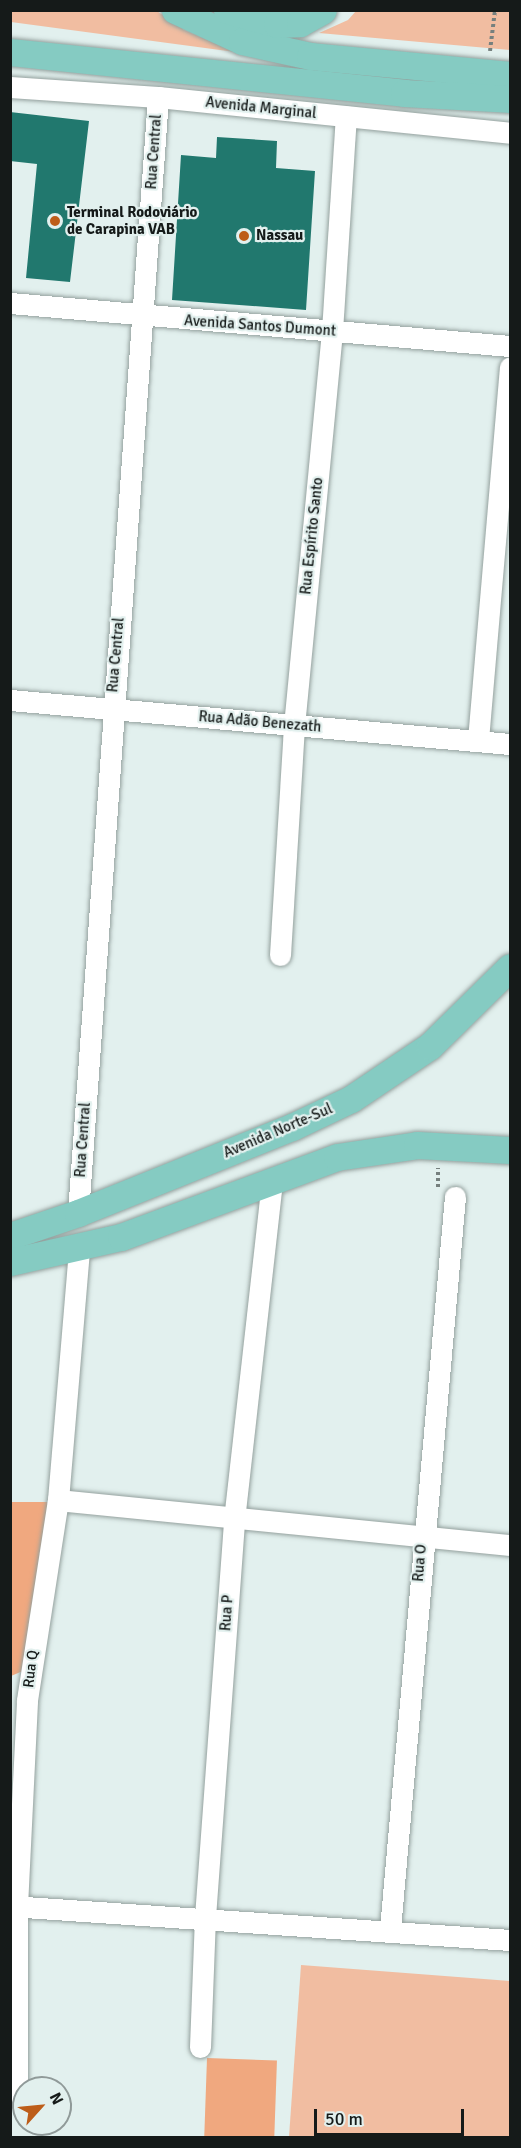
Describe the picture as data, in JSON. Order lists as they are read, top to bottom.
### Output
{
  "streets": {
    "main road": ["Avenida Norte-Sul"],
    "street": [
      "Avenida Marginal",
      "Rua Central",
      "Avenida Santos Dumont",
      "Rua Espírito Santo",
      "Rua Adão Benezath",
      "Rua O",
      "Rua P",
      "Rua Q"
    ]
  },
  "crossings": [
    ["Avenida Marginal", "Rua Central"],
    ["Avenida Marginal", "Rua Espírito Santo"],
    ["Rua Central", "Avenida Santos Dumont"],
    ["Rua Central", "Rua Adão Benezath"],
    ["Rua Central", "Avenida Norte-Sul"],
    ["Avenida Santos Dumont", "Rua Espírito Santo"],
    ["Rua Espírito Santo", "Rua Adão Benezath"]
  ],
  "places": ["Terminal Rodoviário de Carapina VAB", "Nassau"],
  "scale_bar": "50 m",
  "north": "top right"
}
